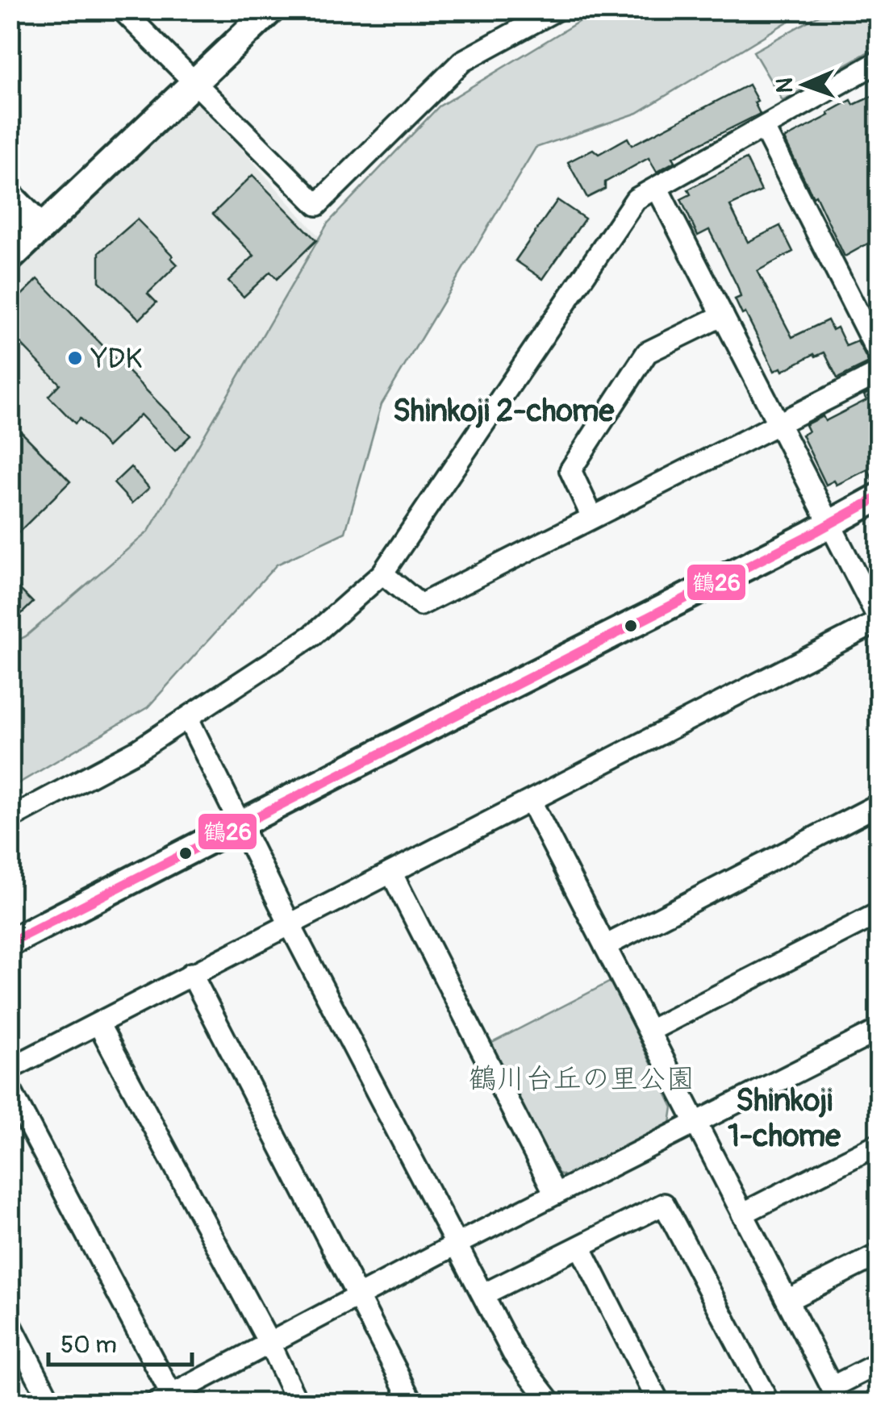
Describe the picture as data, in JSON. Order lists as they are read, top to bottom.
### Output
{
  "districts": ["Shinkoji 2-chome", "Shinkoji 1-chome"],
  "parks": ["鶴川台丘の里公園"],
  "places": ["YDK"],
  "lines": ["transit line 鶴26"],
  "scale_bar": "50 m",
  "north": "left"
}
